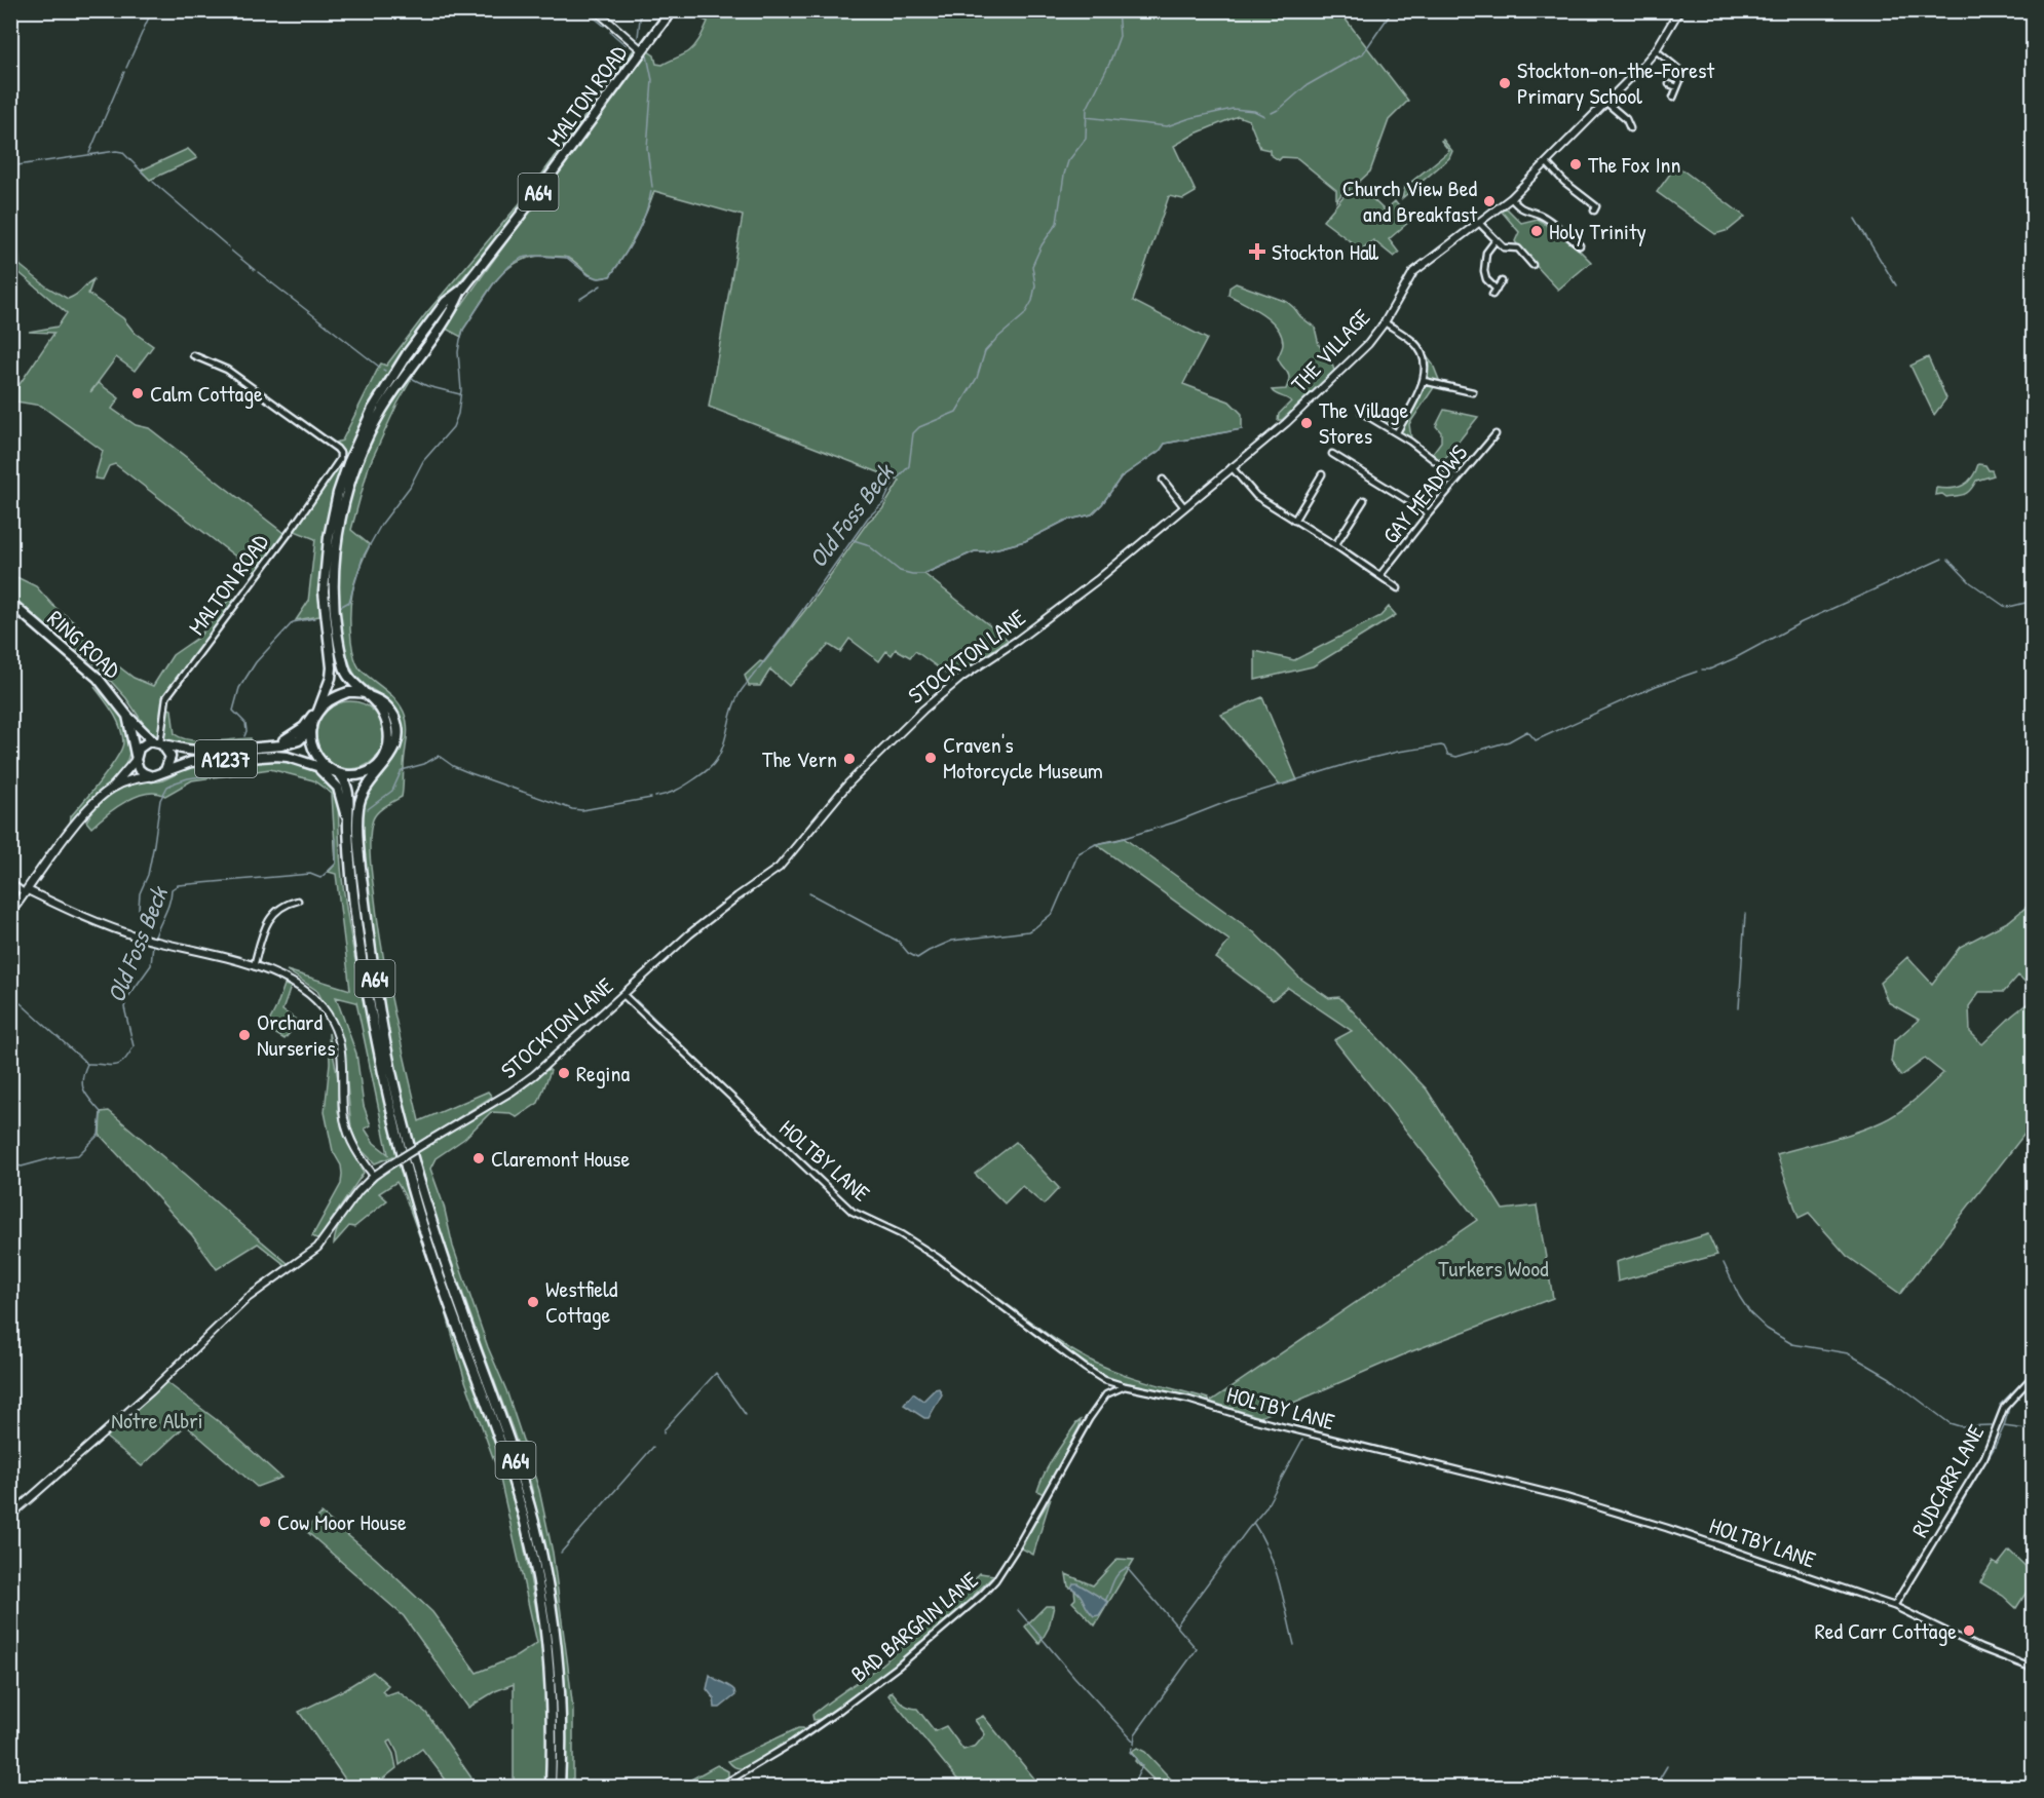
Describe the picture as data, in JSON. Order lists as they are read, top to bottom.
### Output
{
  "streets": {
    "highway": [
      "MALTON ROAD",
      "A64",
      "RING ROAD",
      "A1237"
    ],
    "street": [
      "THE VILLAGE",
      "GAY MEADOWS",
      "STOCKTON LANE",
      "HOLTBY LANE",
      "RUDCARR LANE",
      "BAD BARGAIN LANE"
    ]
  },
  "crossings": [
    ["MALTON ROAD", "A64"],
    ["MALTON ROAD", "RING ROAD"],
    ["MALTON ROAD", "A1237"],
    ["A64", "A1237"],
    ["THE VILLAGE", "STOCKTON LANE"],
    ["RING ROAD", "A1237"],
    ["STOCKTON LANE", "HOLTBY LANE"],
    ["HOLTBY LANE", "RUDCARR LANE"]
  ],
  "water": ["Old Foss Beck"],
  "parks": ["Turkers Wood", "Notre Albri"],
  "places": {
    "other": [
      "Stockton-on-the-Forest Primary School",
      "The Fox Inn",
      "Church View Bed and Breakfast",
      "Holy Trinity",
      "Calm Cottage",
      "The Village Stores",
      "Craven's Motorcycle Museum",
      "The Vern",
      "Orchard Nurseries",
      "Regina",
      "Claremont House",
      "Westfield Cottage",
      "Cow Moor House",
      "Red Carr Cottage"
    ],
    "health": ["Stockton Hall"]
  }
}
